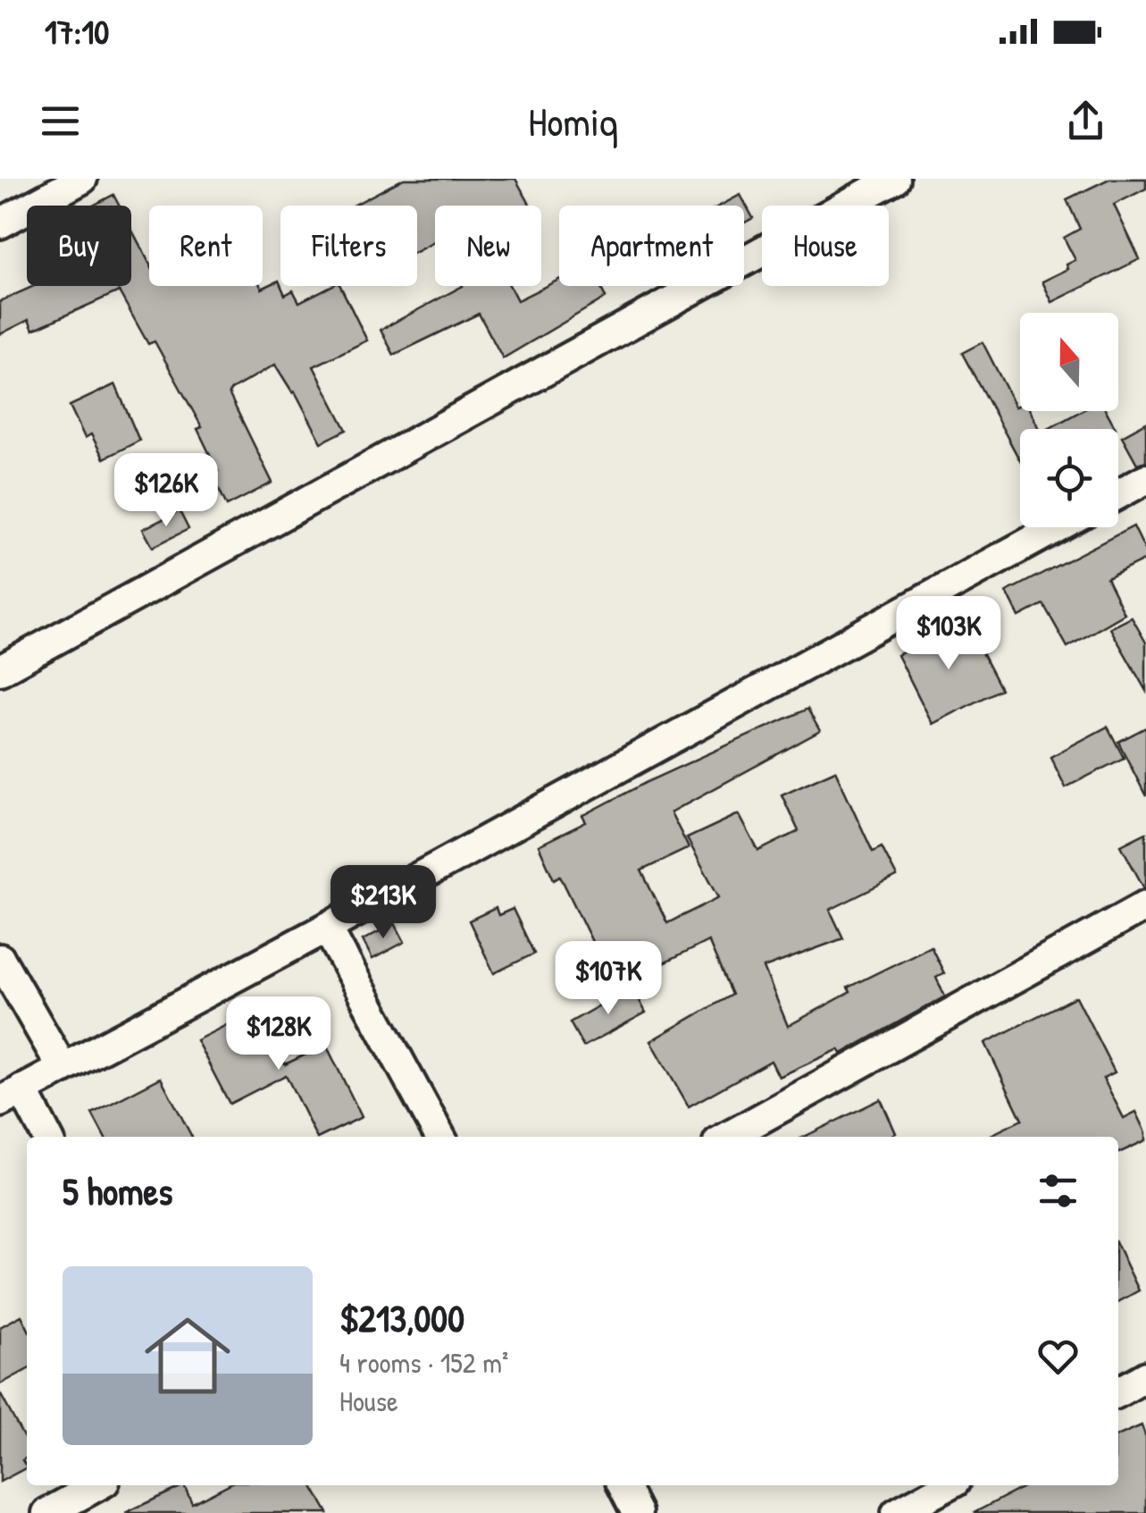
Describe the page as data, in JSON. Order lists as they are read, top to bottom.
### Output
{
  "north": "top",
  "page": {
    "status": "17:10",
    "header": "Homiq",
    "chip": [
      "Buy",
      "Rent",
      "Filters",
      "New",
      "Apartment",
      "House"
    ],
    "price": [
      "$126K",
      "$103K",
      "$213K",
      "$107K",
      "$128K"
    ],
    "heading": "5 homes",
    "list": [
      {
        "name": "$213,000",
        "note": "4 rooms · 152 m² · House"
      }
    ]
  }
}
